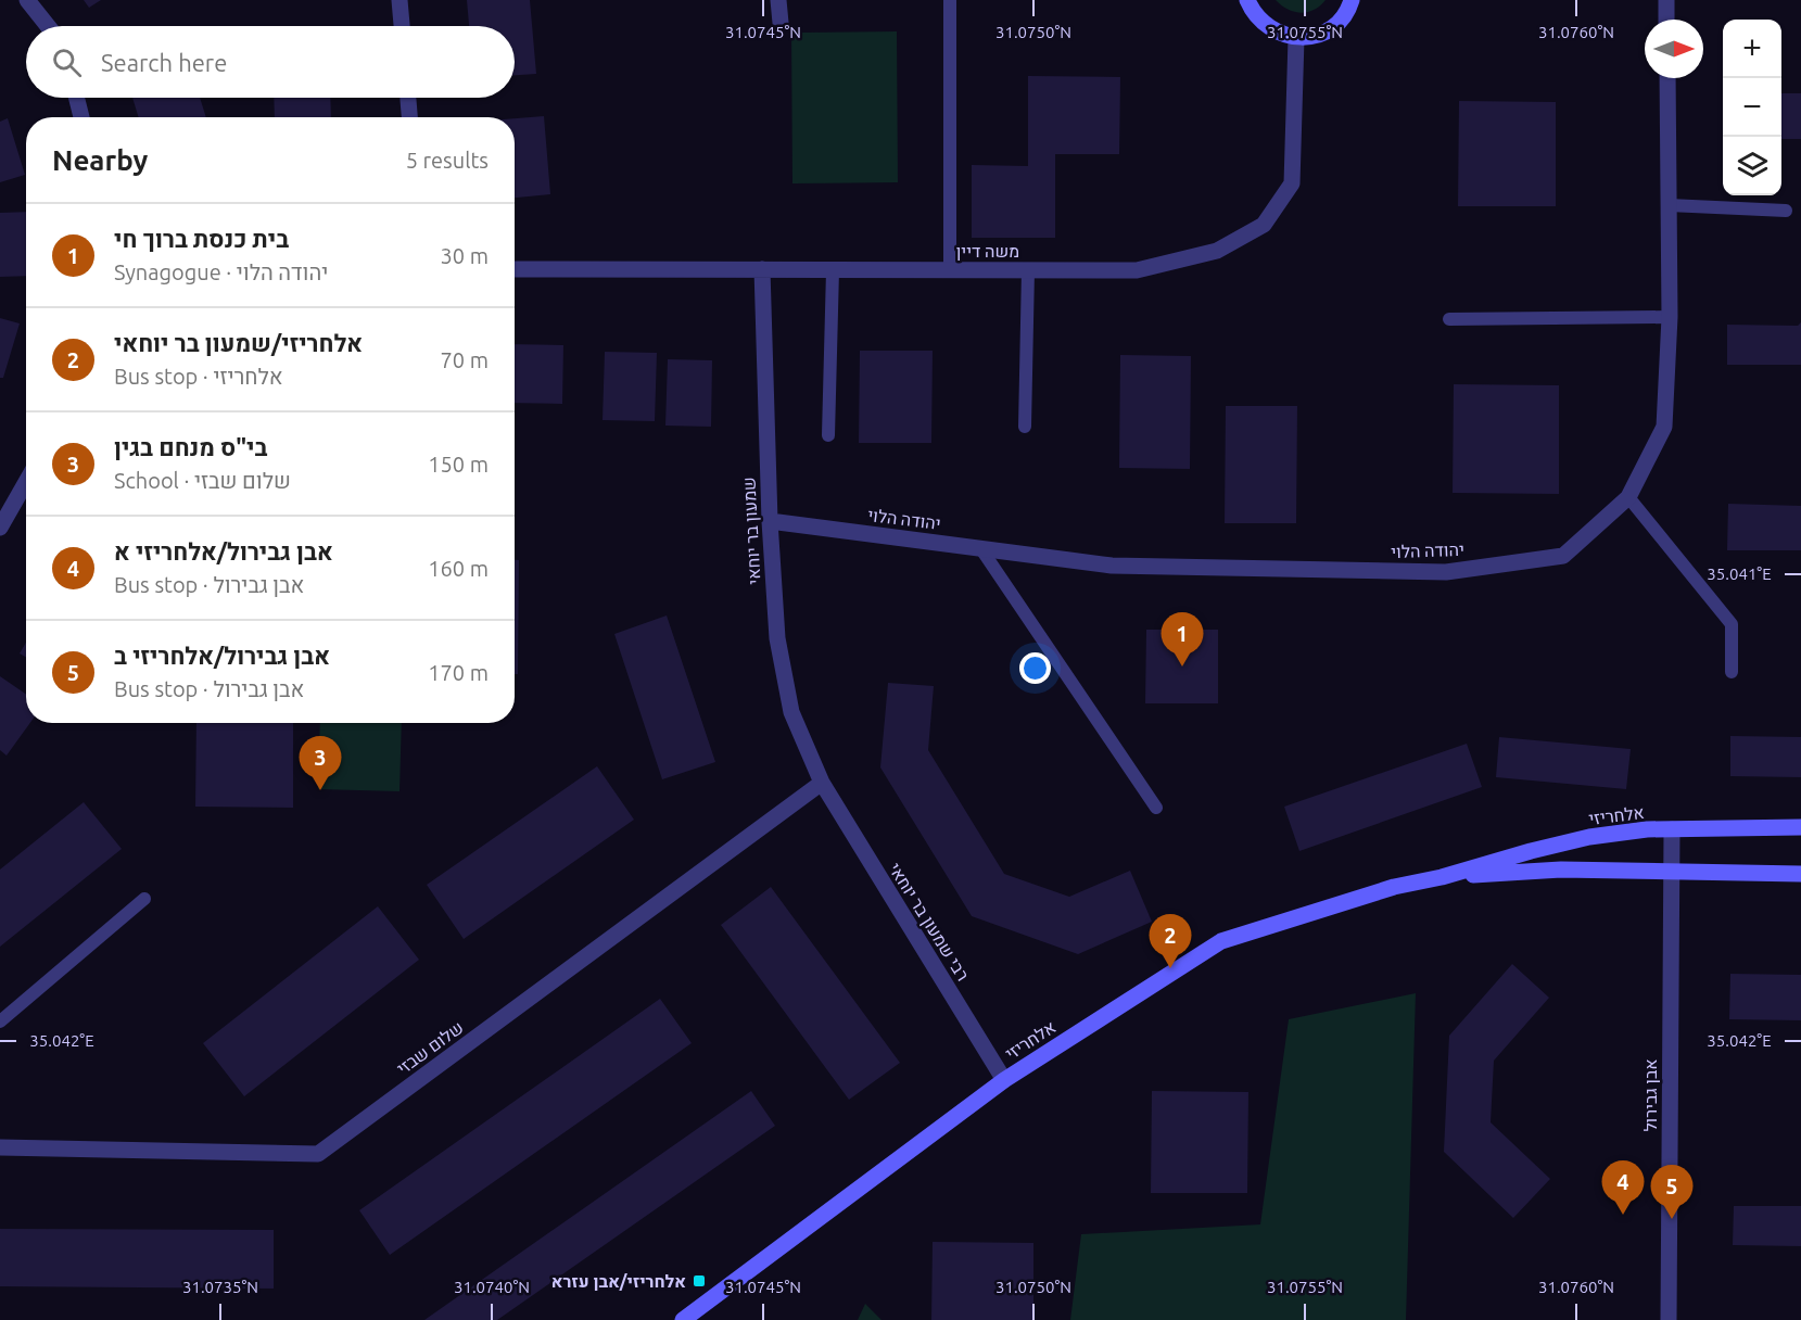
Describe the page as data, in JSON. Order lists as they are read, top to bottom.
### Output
{
  "streets": {
    "street": [
      "משה דיין",
      "יהודה הלוי",
      "שמעון בר יוחאי",
      "אלחריזי",
      "רבי שמעון בר יוחאי",
      "שלום שבזי",
      "אבן גבירול"
    ]
  },
  "crossings": [
    ["משה דיין", "שמעון בר יוחאי"],
    ["יהודה הלוי", "שמעון בר יוחאי"],
    ["שמעון בר יוחאי", "רבי שמעון בר יוחאי"],
    ["שמעון בר יוחאי", "שלום שבזי"],
    ["אלחריזי", "רבי שמעון בר יוחאי"],
    ["אלחריזי", "אבן גבירול"],
    ["רבי שמעון בר יוחאי", "שלום שבזי"]
  ],
  "places": {
    "transit": ["אלחריזי/אבן עזרא"]
  },
  "north": "right",
  "page": {
    "map_buttons": ["+", "−"],
    "search": "Search here",
    "heading": ["Nearby", "5 results"],
    "list": [
      {
        "mark": "1",
        "name": "בית כנסת ברוך חי",
        "note": "Synagogue · יהודה הלוי",
        "value": "30 m"
      },
      {
        "mark": "2",
        "name": "אלחריזי/שמעון בר יוחאי",
        "note": "Bus stop · אלחריזי",
        "value": "70 m"
      },
      {
        "mark": "3",
        "name": "בי\"ס מנחם בגין",
        "note": "School · שלום שבזי",
        "value": "150 m"
      },
      {
        "mark": "4",
        "name": "אבן גבירול/אלחריזי א",
        "note": "Bus stop · אבן גבירול",
        "value": "160 m"
      },
      {
        "mark": "5",
        "name": "אבן גבירול/אלחריזי ב",
        "note": "Bus stop · אבן גבירול",
        "value": "170 m"
      }
    ],
    "pins": [
      "1",
      "3",
      "2",
      "4",
      "5"
    ]
  },
  "coordinates": [
    "31.0745°N",
    "31.0750°N",
    "31.0755°N",
    "31.0760°N",
    "35.041°E",
    "35.042°E",
    "31.0735°N",
    "31.0740°N"
  ]
}
